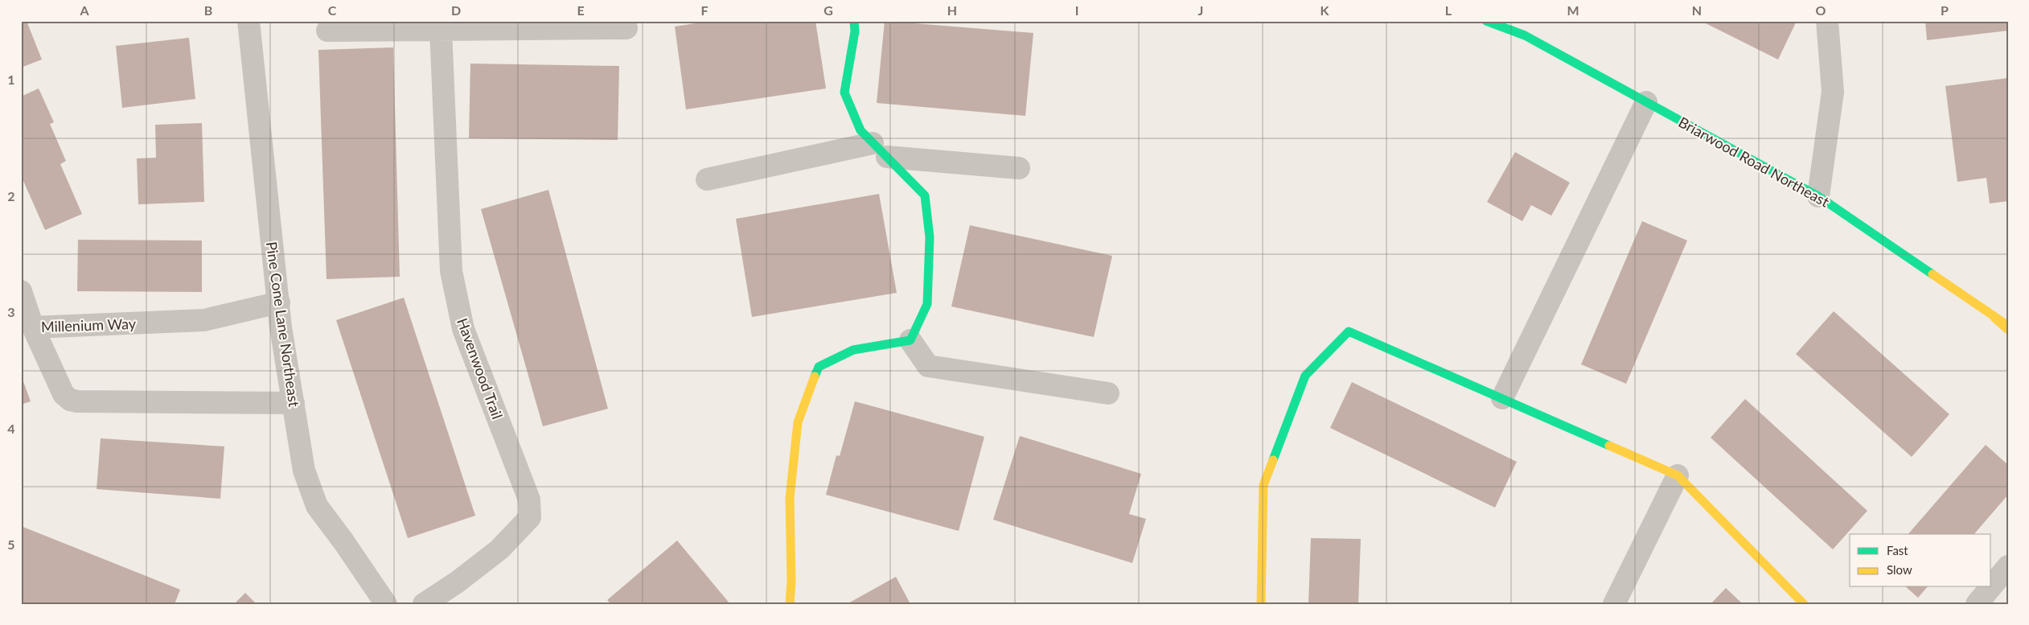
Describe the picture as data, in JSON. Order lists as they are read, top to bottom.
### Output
{
  "streets": {
    "street": [
      "Briarwood Road Northeast",
      "Pine Cone Lane Northeast",
      "Millenium Way",
      "Havenwood Trail"
    ]
  },
  "crossings": [
    ["Pine Cone Lane Northeast", "Millenium Way"]
  ],
  "legend": ["Fast", "Slow"],
  "grid": {
    "columns": [
      "A",
      "B",
      "C",
      "D",
      "E",
      "F",
      "G",
      "H",
      "I",
      "J",
      "K",
      "L",
      "M",
      "N",
      "O",
      "P"
    ],
    "rows": [
      "1",
      "2",
      "3",
      "4",
      "5"
    ]
  }
}
